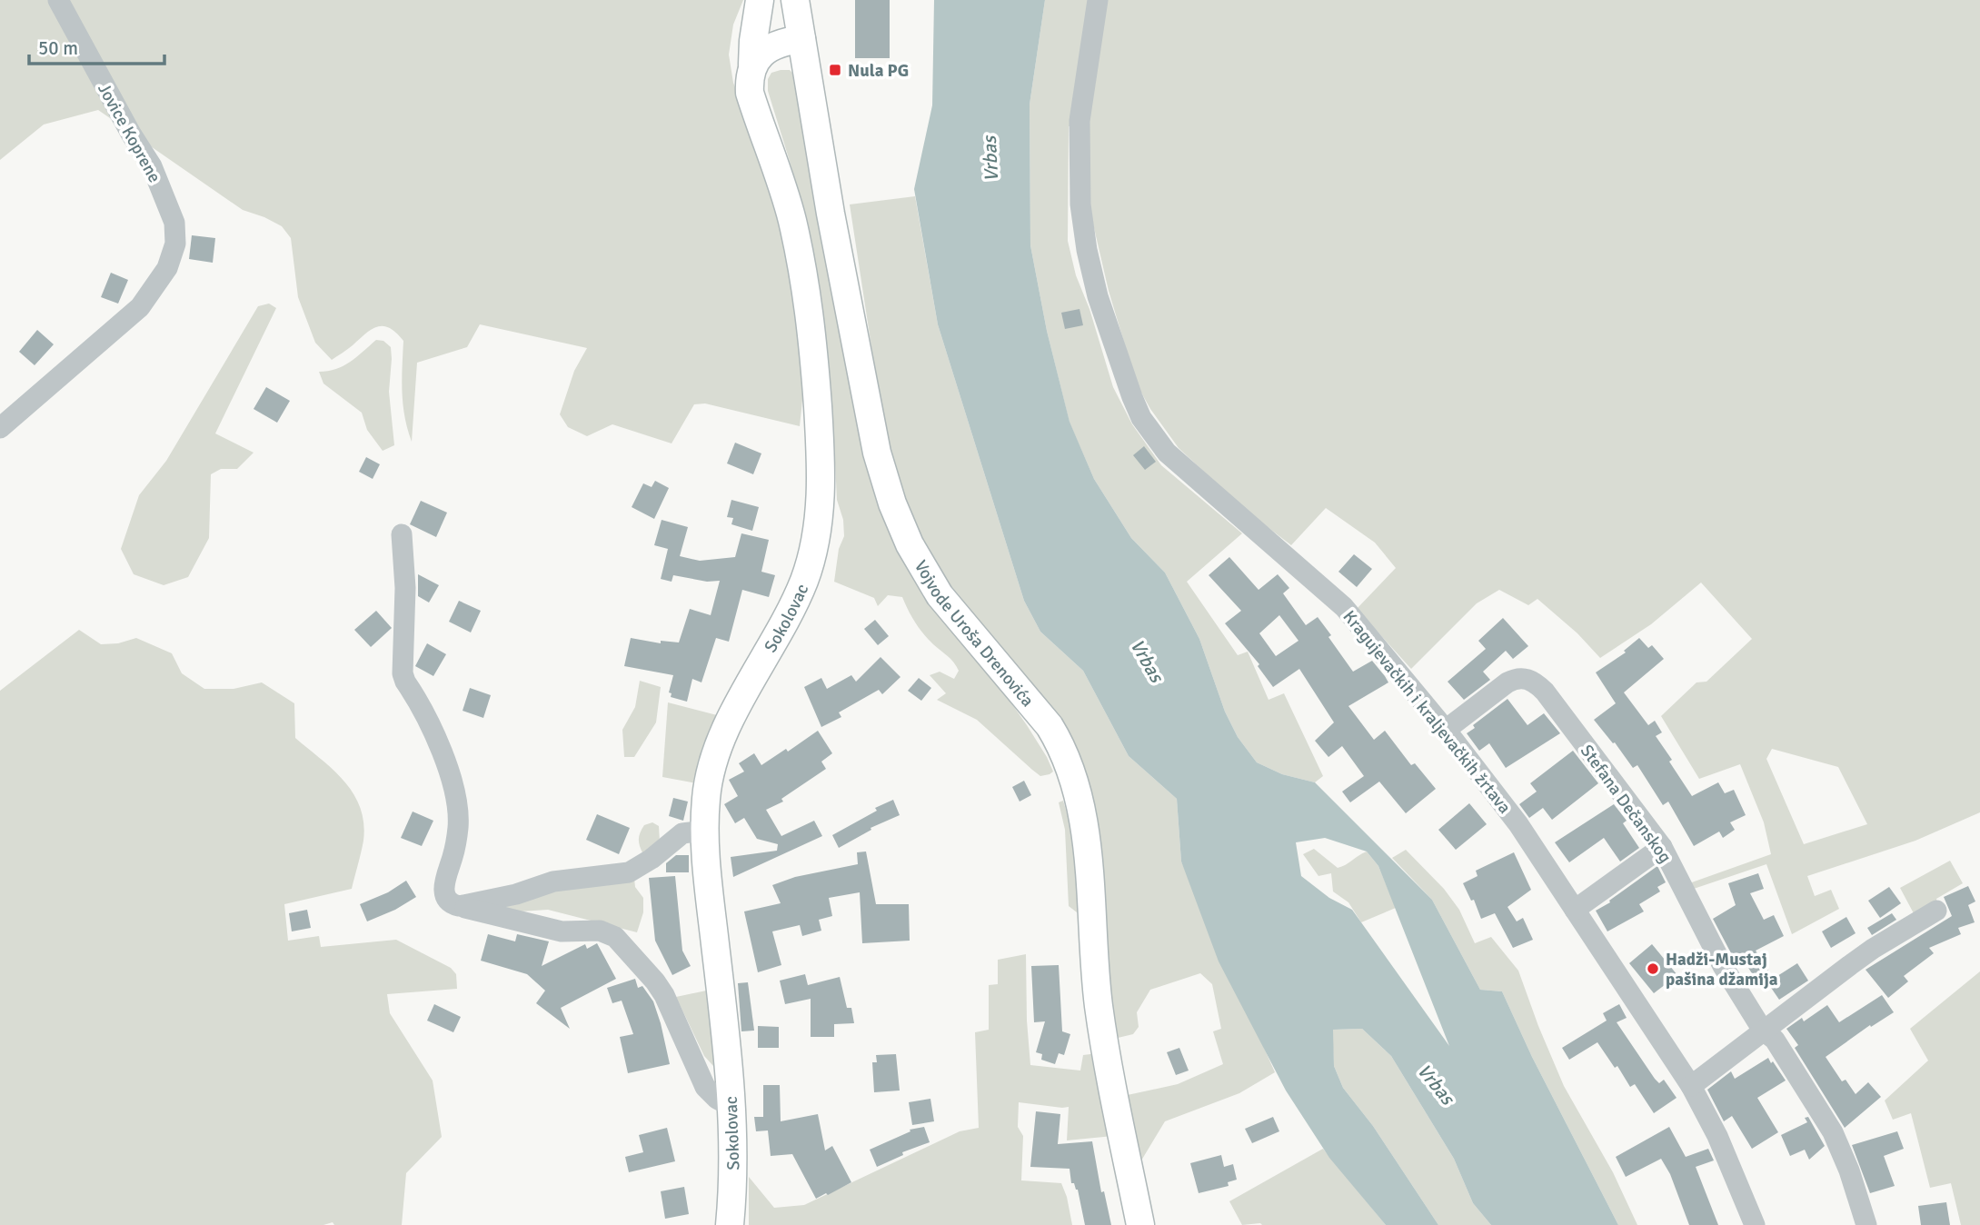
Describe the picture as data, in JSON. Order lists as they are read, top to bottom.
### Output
{
  "streets": {
    "main road": ["Sokolovac", "Vojvode Uroša Drenovića"],
    "street": ["Jovice Koprene", "Kragujevačkih i kraljevačkih žrtava", "Stefana Dečanskog"]
  },
  "crossings": [
    ["Kragujevačkih i kraljevačkih žrtava", "Stefana Dečanskog"]
  ],
  "water": ["Vrbas"],
  "places": {
    "transit": ["Nula PG"],
    "other": ["Hadži-Mustaj pašina džamija"]
  },
  "scale_bar": "50 m"
}
